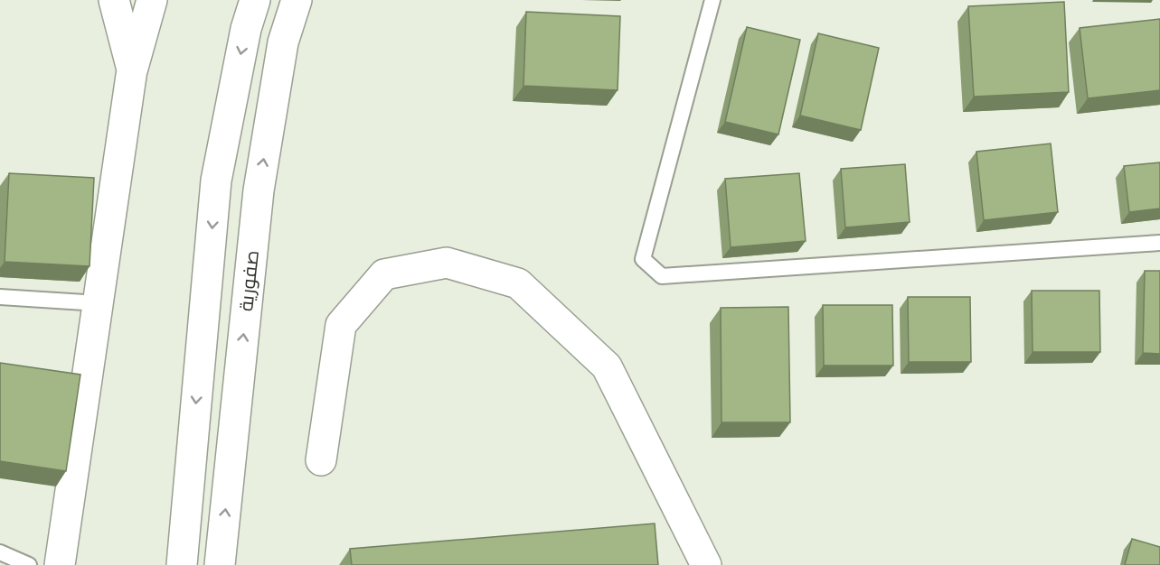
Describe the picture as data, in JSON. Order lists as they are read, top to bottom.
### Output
{
  "streets": {
    "street": ["صفورية"]
  }
}
